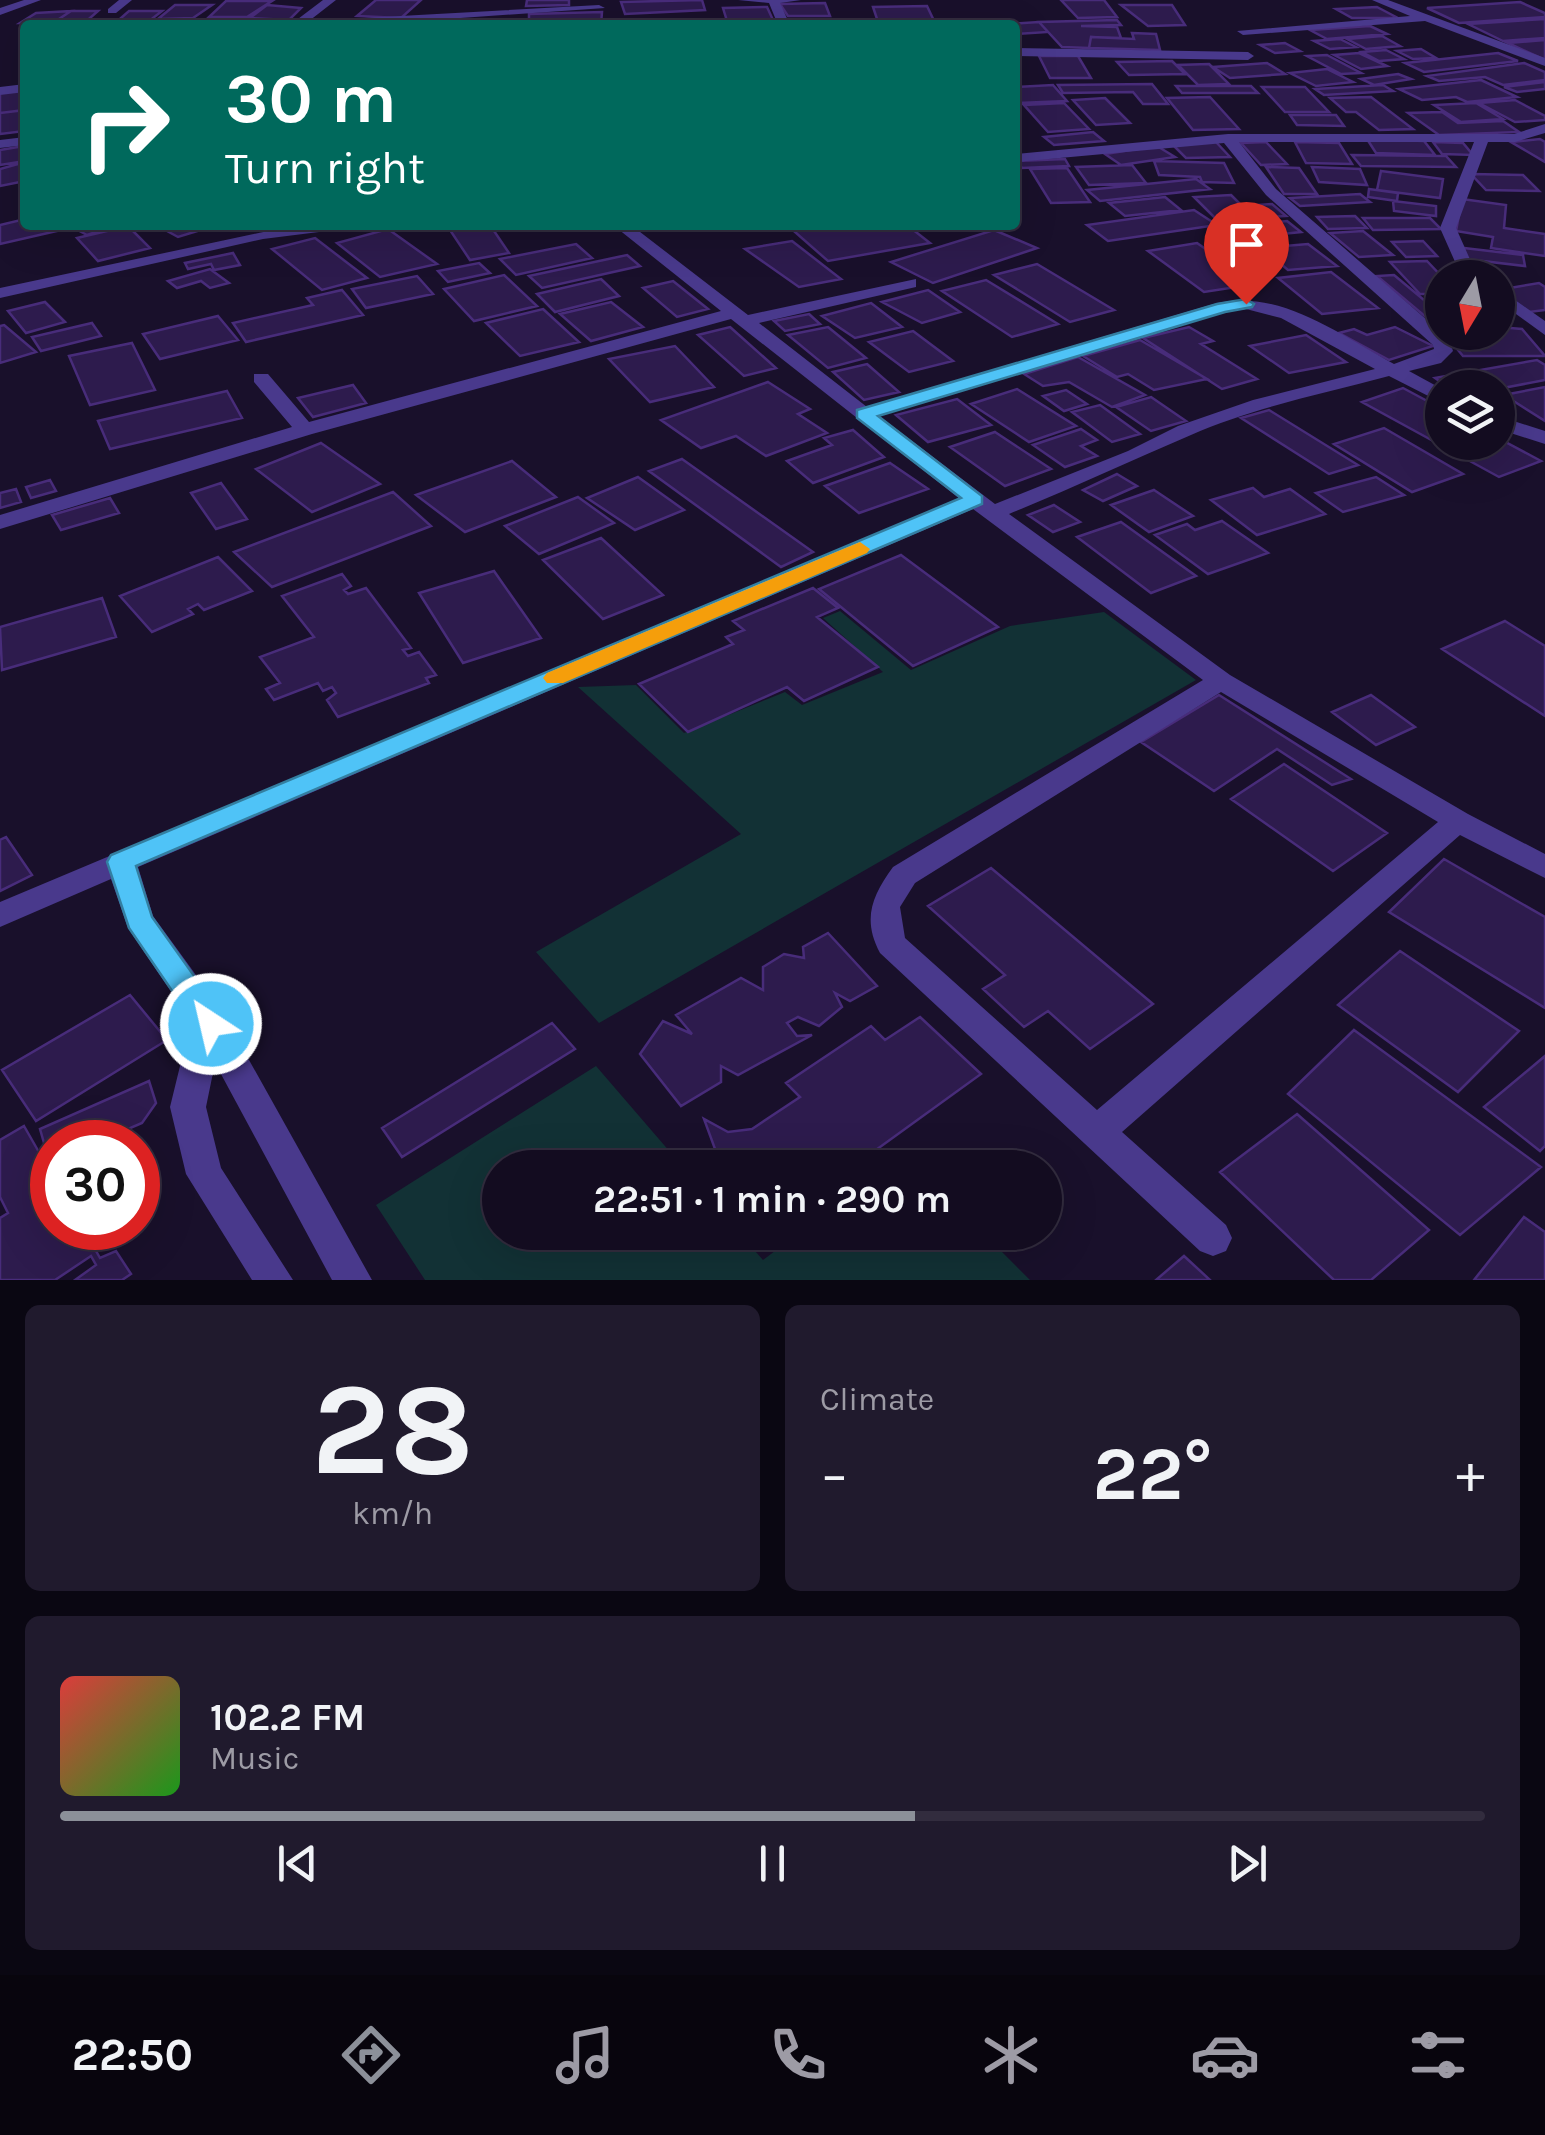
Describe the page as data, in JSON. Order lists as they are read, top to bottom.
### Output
{
  "north": "bottom",
  "page": {
    "turn": ["30 m", "Turn right"],
    "limit": "30",
    "trip": "22:51 · 1 min · 290 m",
    "tile": [
      ["28", "km/h"],
      "Climate"
    ],
    "heat": ["−", "22°", "+"],
    "song": ["102.2 FM", "Music"],
    "tabs": "22:50"
  }
}
